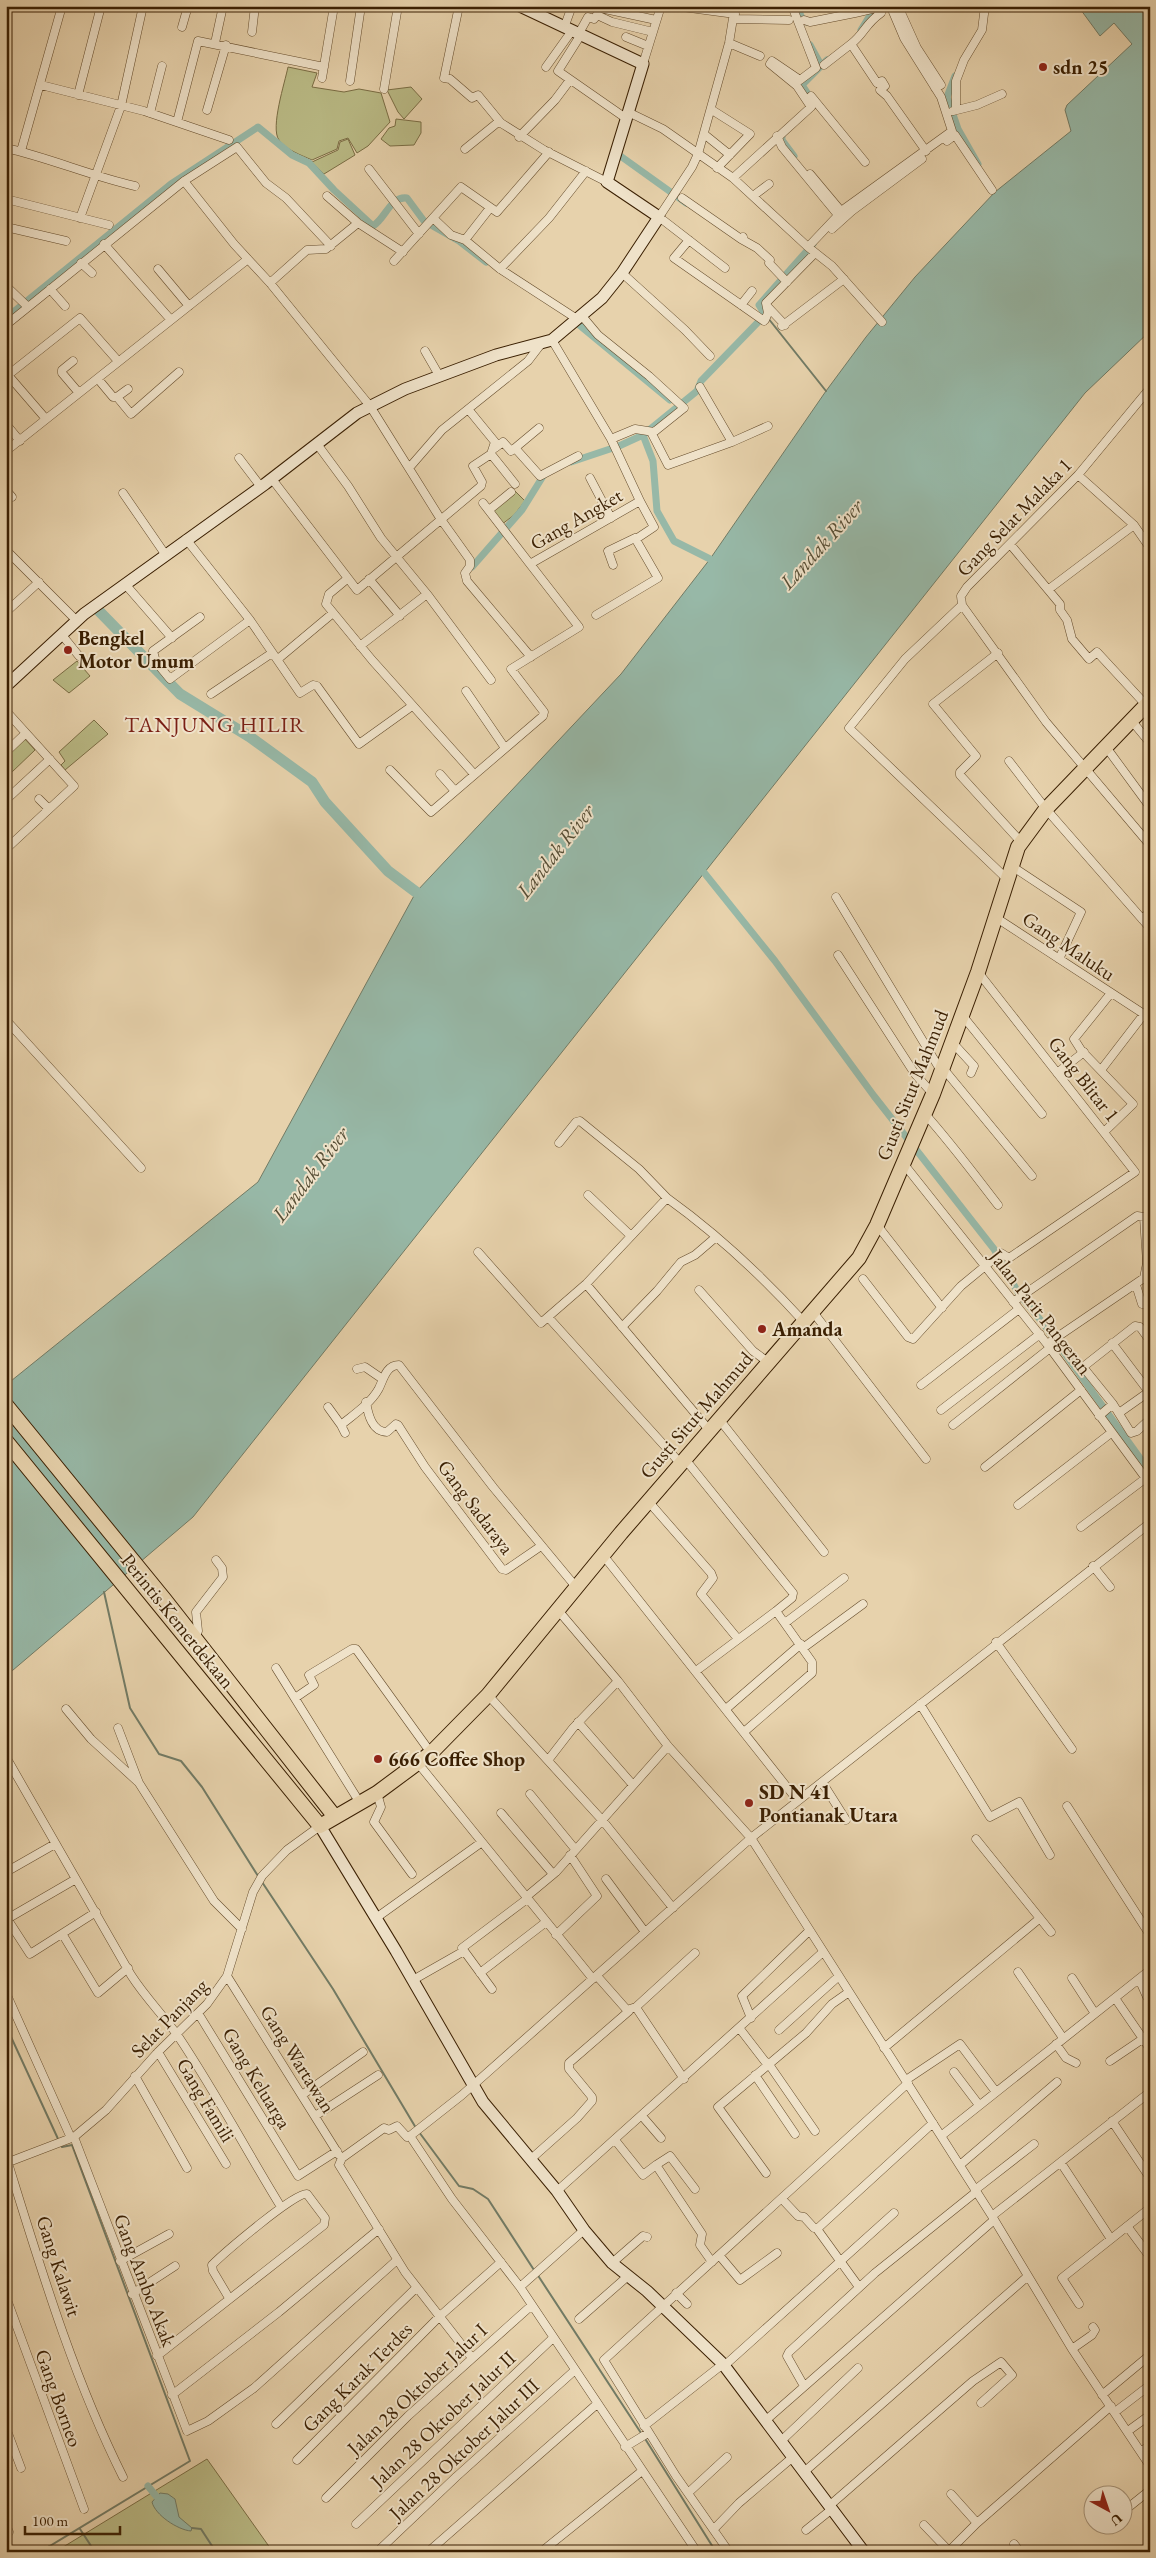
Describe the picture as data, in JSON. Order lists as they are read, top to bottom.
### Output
{
  "streets": {
    "highway": ["Gusti Situt Mahmud", "Perintis Kemerdekaan"],
    "street": [
      "Gang Selat Malaka 1",
      "Gang Angket",
      "Gang Maluku",
      "Gang Blitar 1",
      "Jalan Parit Pangeran",
      "Gang Sadaraya",
      "Selat Panjang",
      "Gang Wartawan",
      "Gang Keluarga",
      "Gang Famili",
      "Gang Kalawit",
      "Gang Ambo Akak",
      "Gang Karak Terdes",
      "Jalan 28 Oktober Jalur I",
      "Gang Borneo",
      "Jalan 28 Oktober Jalur II",
      "Jalan 28 Oktober Jalur III"
    ]
  },
  "crossings": [
    ["Gang Selat Malaka 1", "Gusti Situt Mahmud"],
    ["Gang Maluku", "Gusti Situt Mahmud"],
    ["Gang Blitar 1", "Gusti Situt Mahmud"],
    ["Gang Blitar 1", "Jalan Parit Pangeran"],
    ["Gusti Situt Mahmud", "Jalan Parit Pangeran"],
    ["Gusti Situt Mahmud", "Perintis Kemerdekaan"],
    ["Gusti Situt Mahmud", "Selat Panjang"],
    ["Perintis Kemerdekaan", "Selat Panjang"],
    ["Selat Panjang", "Gang Wartawan"],
    ["Selat Panjang", "Gang Keluarga"],
    ["Selat Panjang", "Gang Famili"],
    ["Selat Panjang", "Gang Kalawit"],
    ["Selat Panjang", "Gang Ambo Akak"],
    ["Gang Wartawan", "Gang Keluarga"],
    ["Gang Wartawan", "Gang Ambo Akak"],
    ["Gang Wartawan", "Gang Karak Terdes"],
    ["Gang Wartawan", "Jalan 28 Oktober Jalur I"]
  ],
  "districts": ["TANJUNG HILIR"],
  "water": ["Landak River"],
  "places": [
    "sdn 25",
    "Bengkel Motor Umum",
    "Amanda",
    "666 Coffee Shop",
    "SD N 41 Pontianak Utara"
  ],
  "scale_bar": "100 m",
  "north": "bottom right"
}
